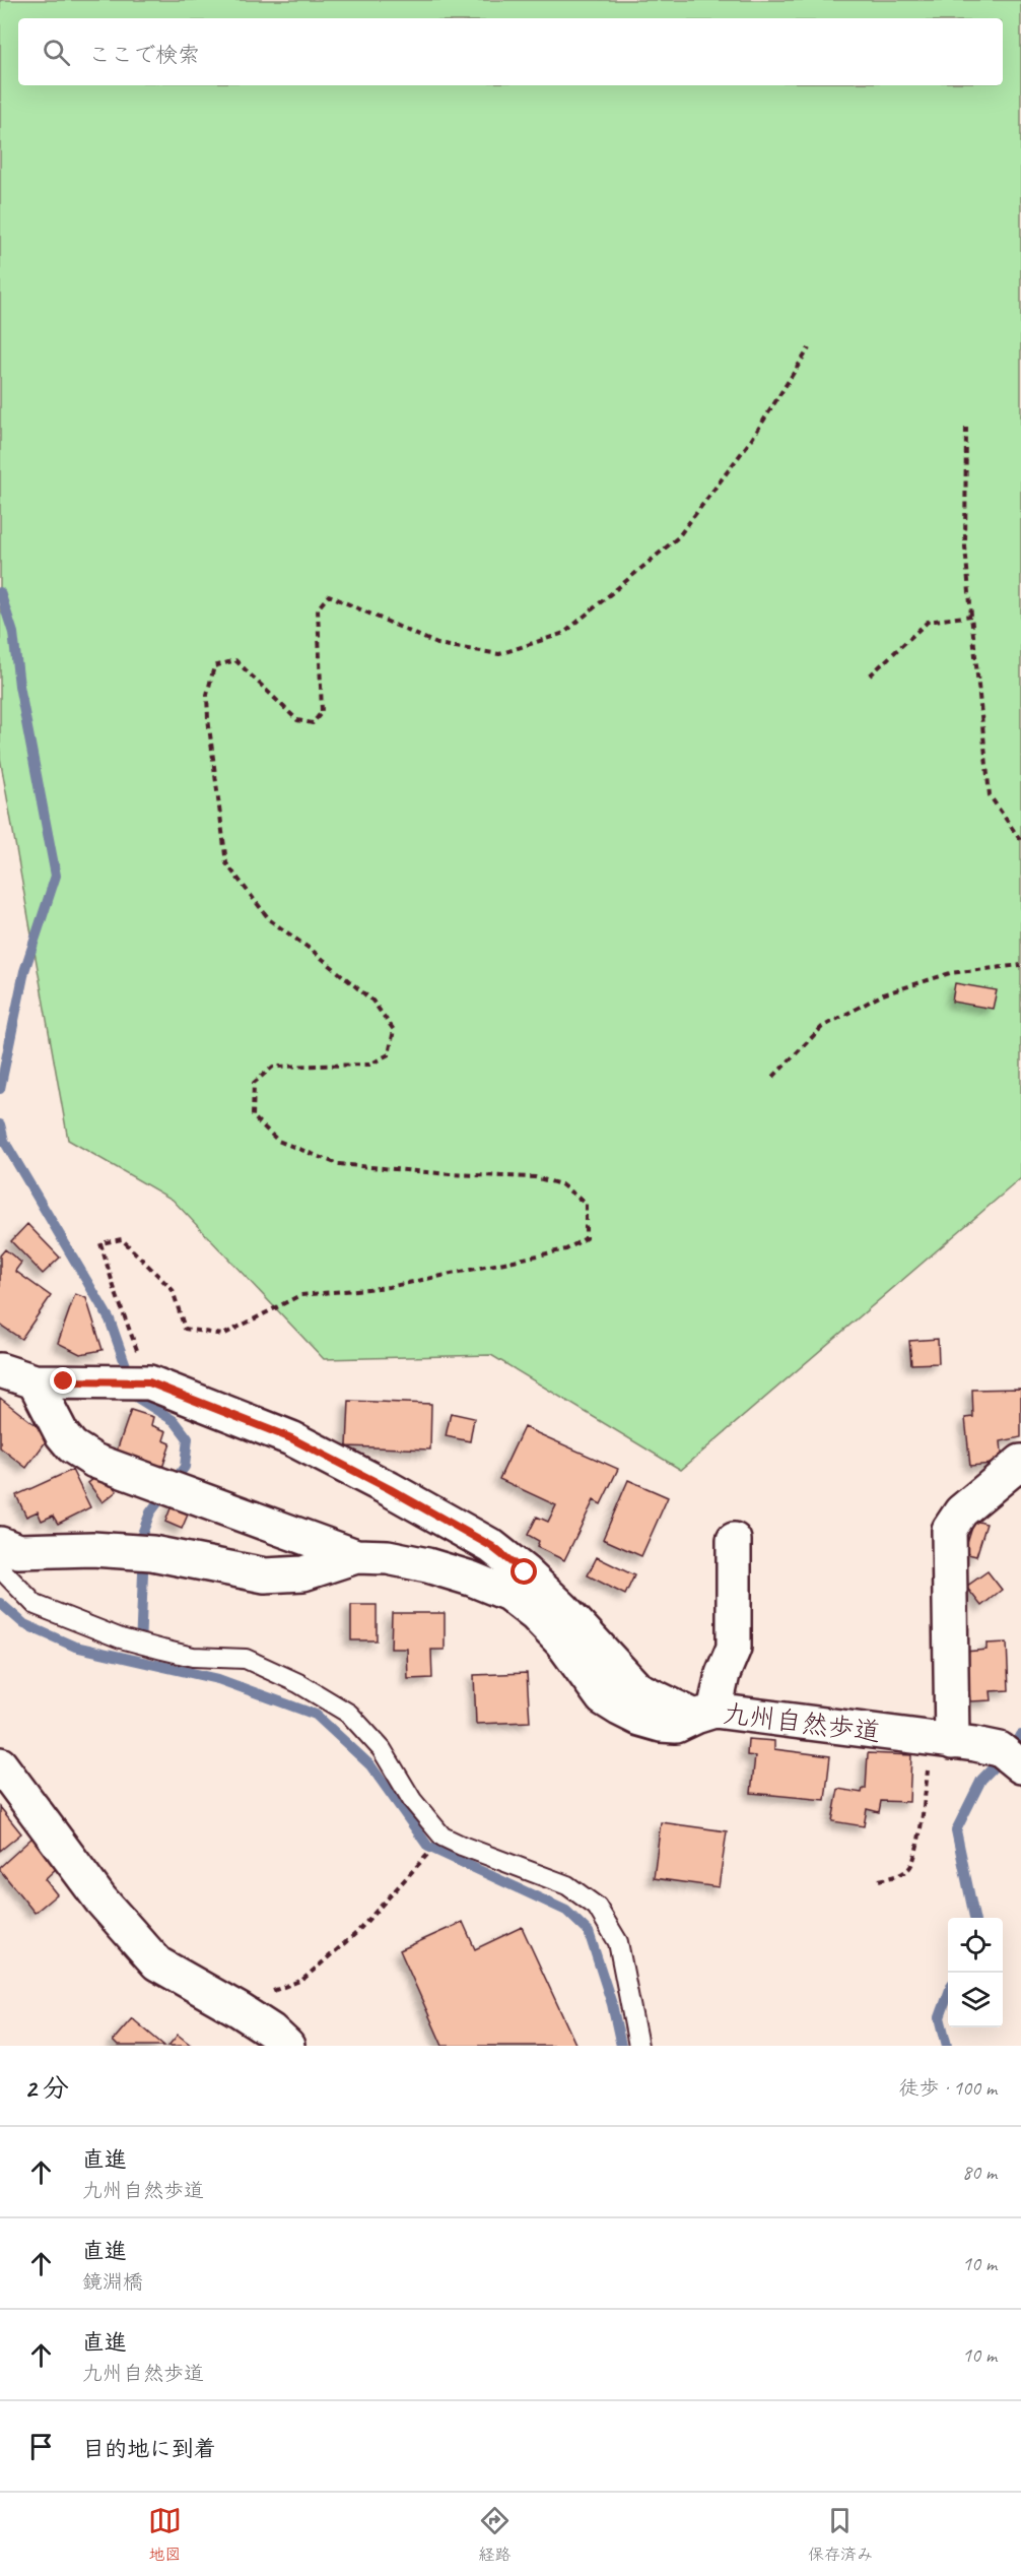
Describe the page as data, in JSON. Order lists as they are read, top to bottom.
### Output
{
  "streets": {
    "street": ["九州自然歩道"]
  },
  "page": {
    "search": "ここで検索",
    "heading": ["2 分", "徒歩 · 100 m"],
    "list": [
      ["直進", "九州自然歩道", "80 m"],
      ["直進", "鏡淵橋", "10 m"],
      ["直進", "九州自然歩道", "10 m"],
      "目的地に到着"
    ],
    "nav": ["地図", "経路", "保存済み"]
  }
}
